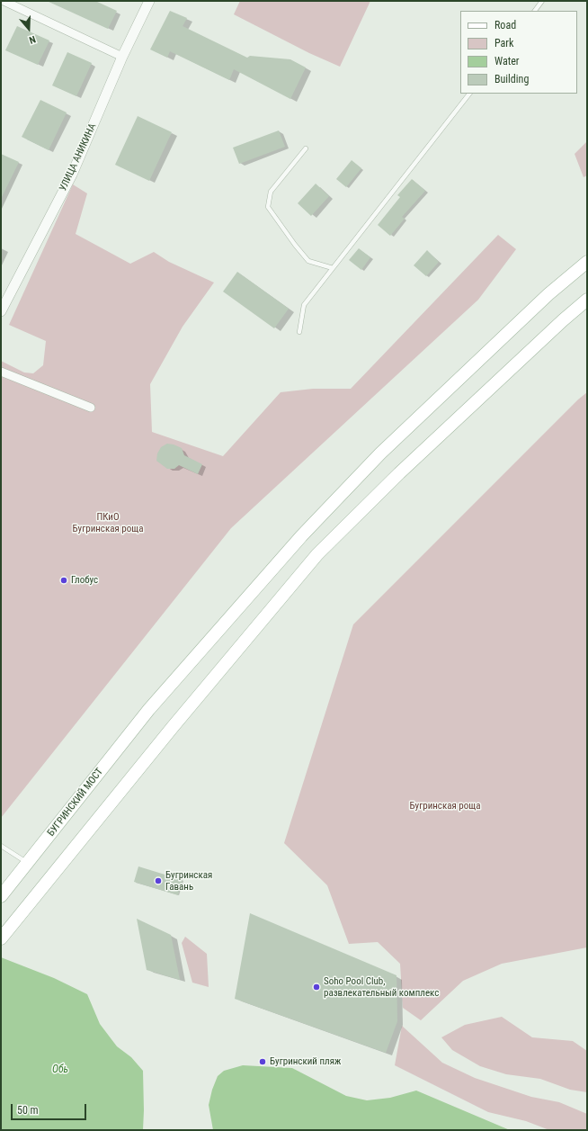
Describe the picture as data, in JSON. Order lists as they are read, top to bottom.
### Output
{
  "streets": {
    "main road": ["БУГРИНСКИЙ МОСТ"],
    "street": ["УЛИЦА АНИКИНА"]
  },
  "water": ["Обь"],
  "parks": ["ПКиО Бугринская роща", "Бугринская роща"],
  "places": [
    "Глобус",
    "Бугринская Гавань",
    "Soho Pool Club, развлекательный комплекс",
    "Бугринский пляж"
  ],
  "legend": [
    "Road",
    "Park",
    "Water",
    "Building"
  ],
  "scale_bar": "50 m",
  "north": "bottom"
}
